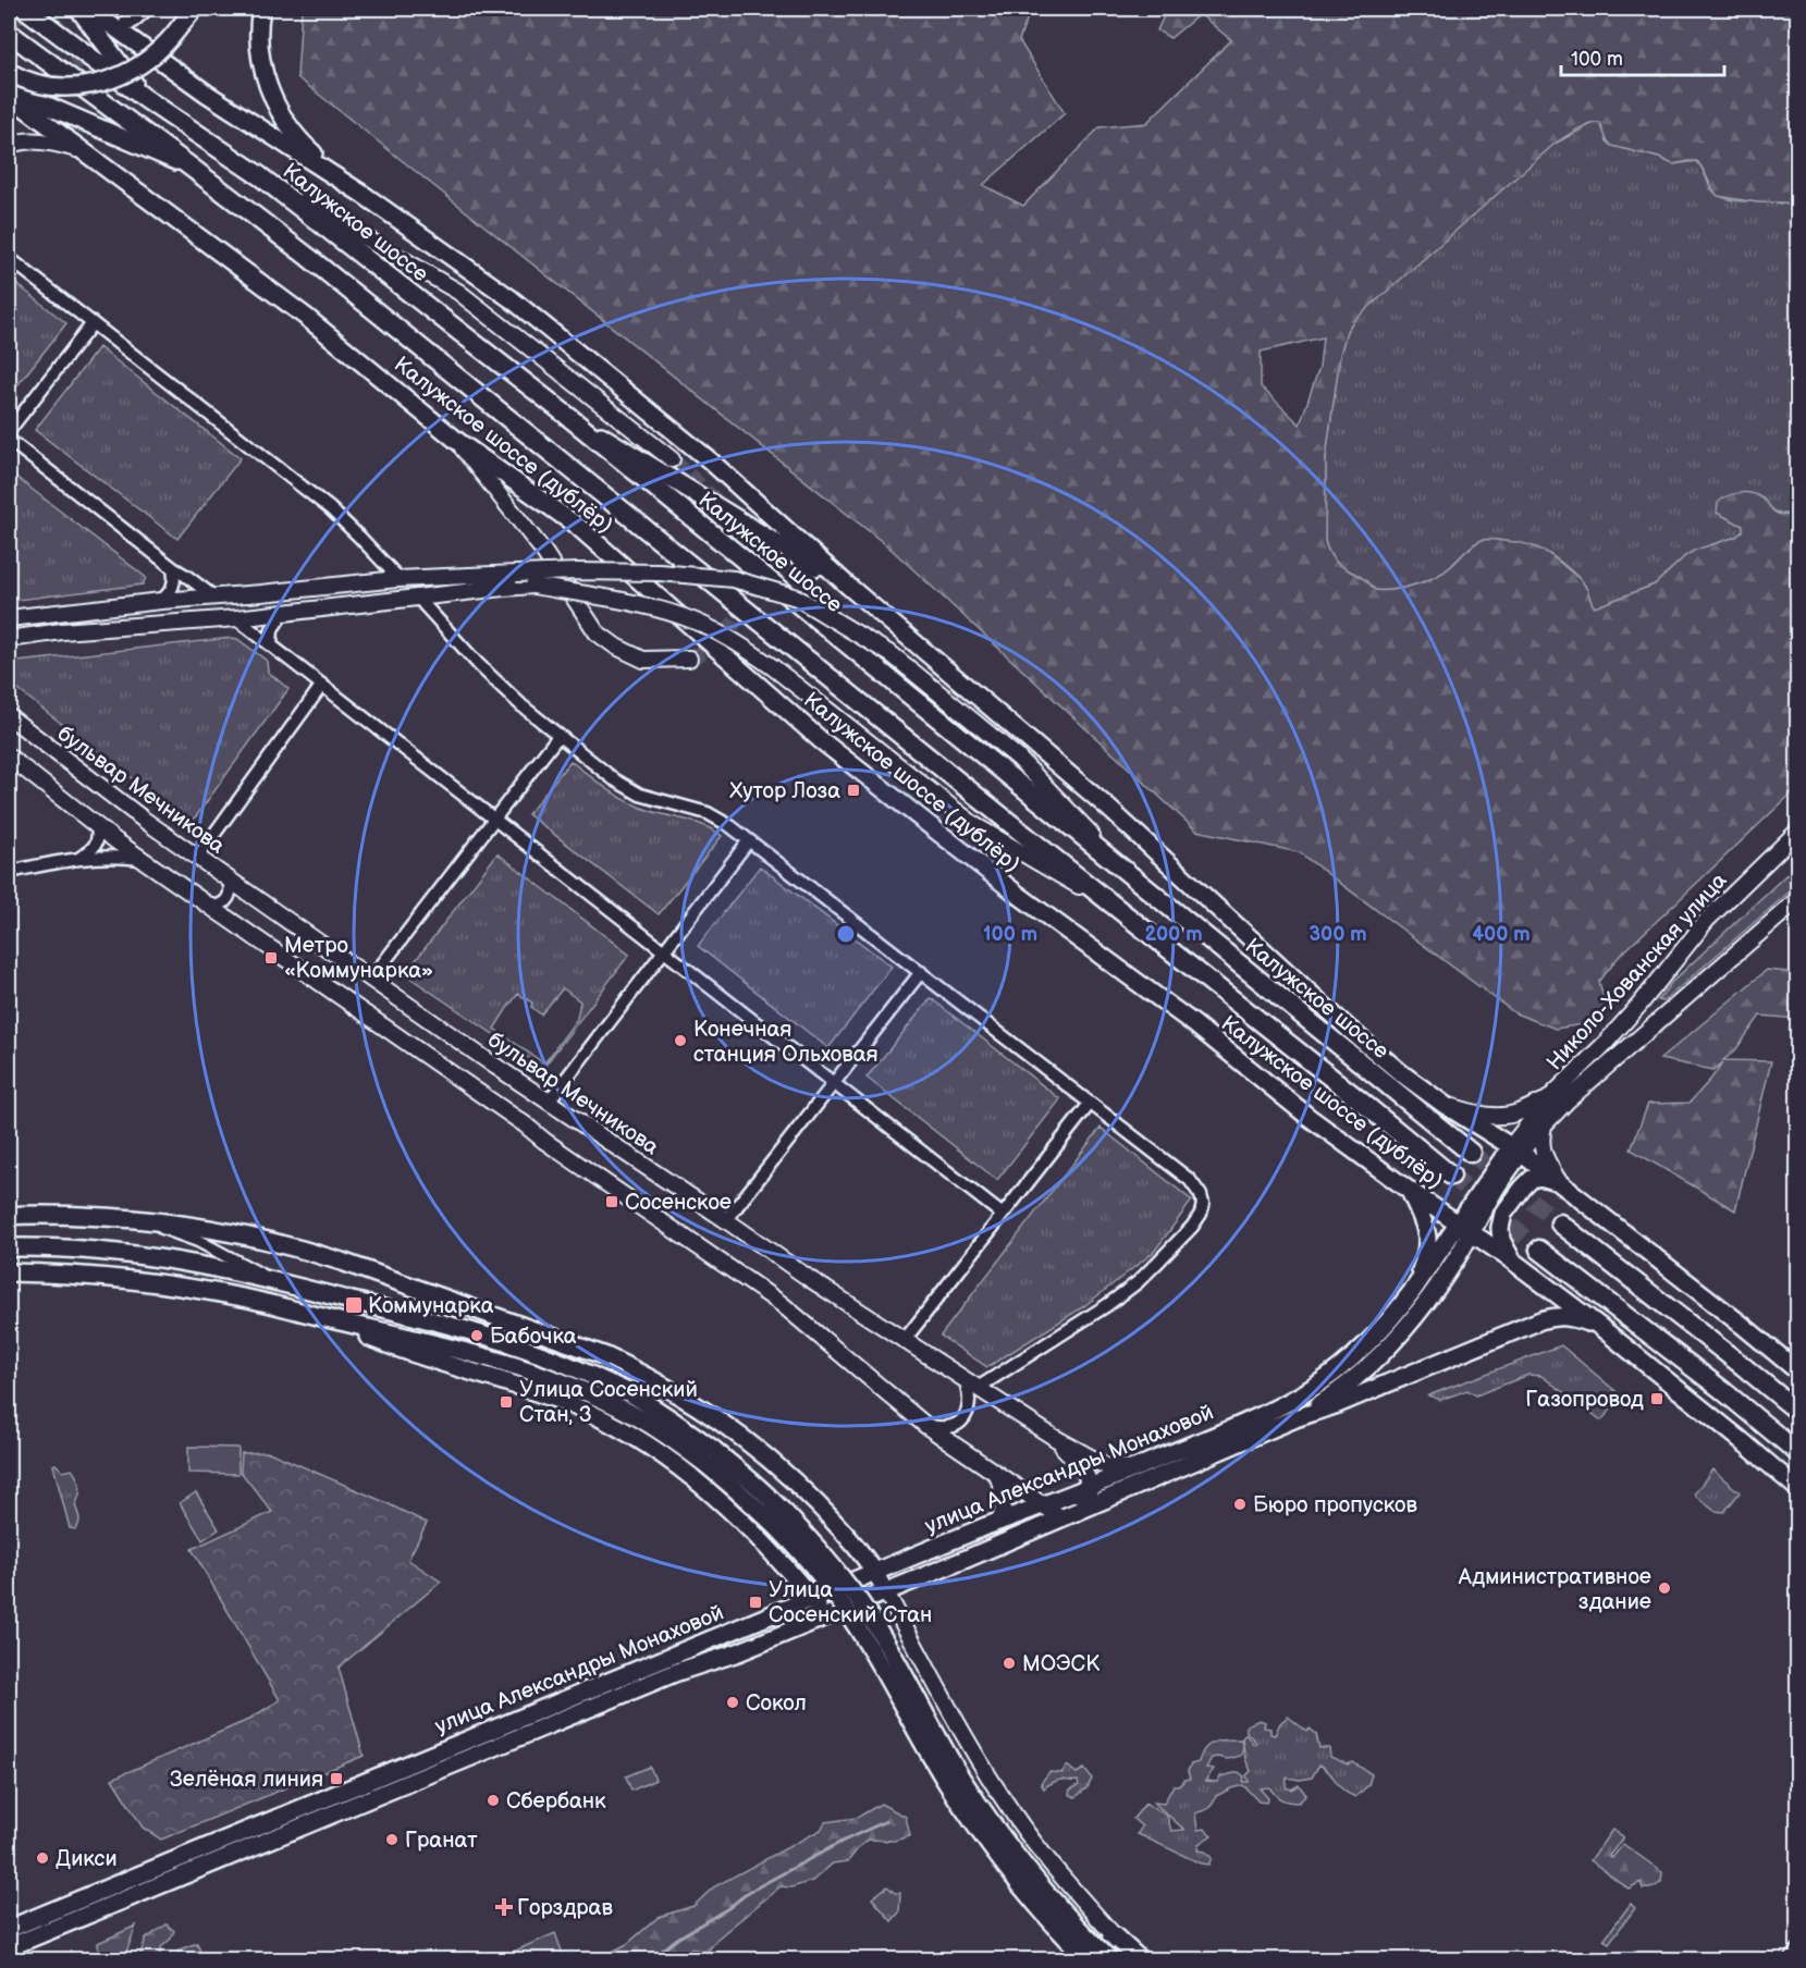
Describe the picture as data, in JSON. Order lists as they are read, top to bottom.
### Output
{
  "streets": {
    "highway": ["Калужское шоссе"],
    "main road": ["Калужское шоссе (дублёр)", "улица Александры Монаховой"],
    "street": ["бульвар Мечникова", "Николо-Хованская улица"]
  },
  "crossings": [
    ["Калужское шоссе (дублёр)", "улица Александры Монаховой"],
    ["бульвар Мечникова", "улица Александры Монаховой"]
  ],
  "places": {
    "transit": [
      "Хутор Лоза",
      "Метро «Коммунарка»",
      "Сосенское",
      "Коммунарка",
      "Газопровод",
      "Улица Сосенский Стан, 3",
      "Улица Сосенский Стан",
      "Зелёная линия"
    ],
    "other": [
      "Конечная станция Ольховая",
      "Бабочка",
      "Бюро пропусков",
      "Административное здание",
      "МОЭСК",
      "Сокол",
      "Сбербанк",
      "Гранат",
      "Дикси"
    ],
    "health": ["Горздрав"]
  },
  "scale_bar": "100 m",
  "rings": [
    "100 m",
    "200 m",
    "300 m",
    "400 m"
  ]
}
